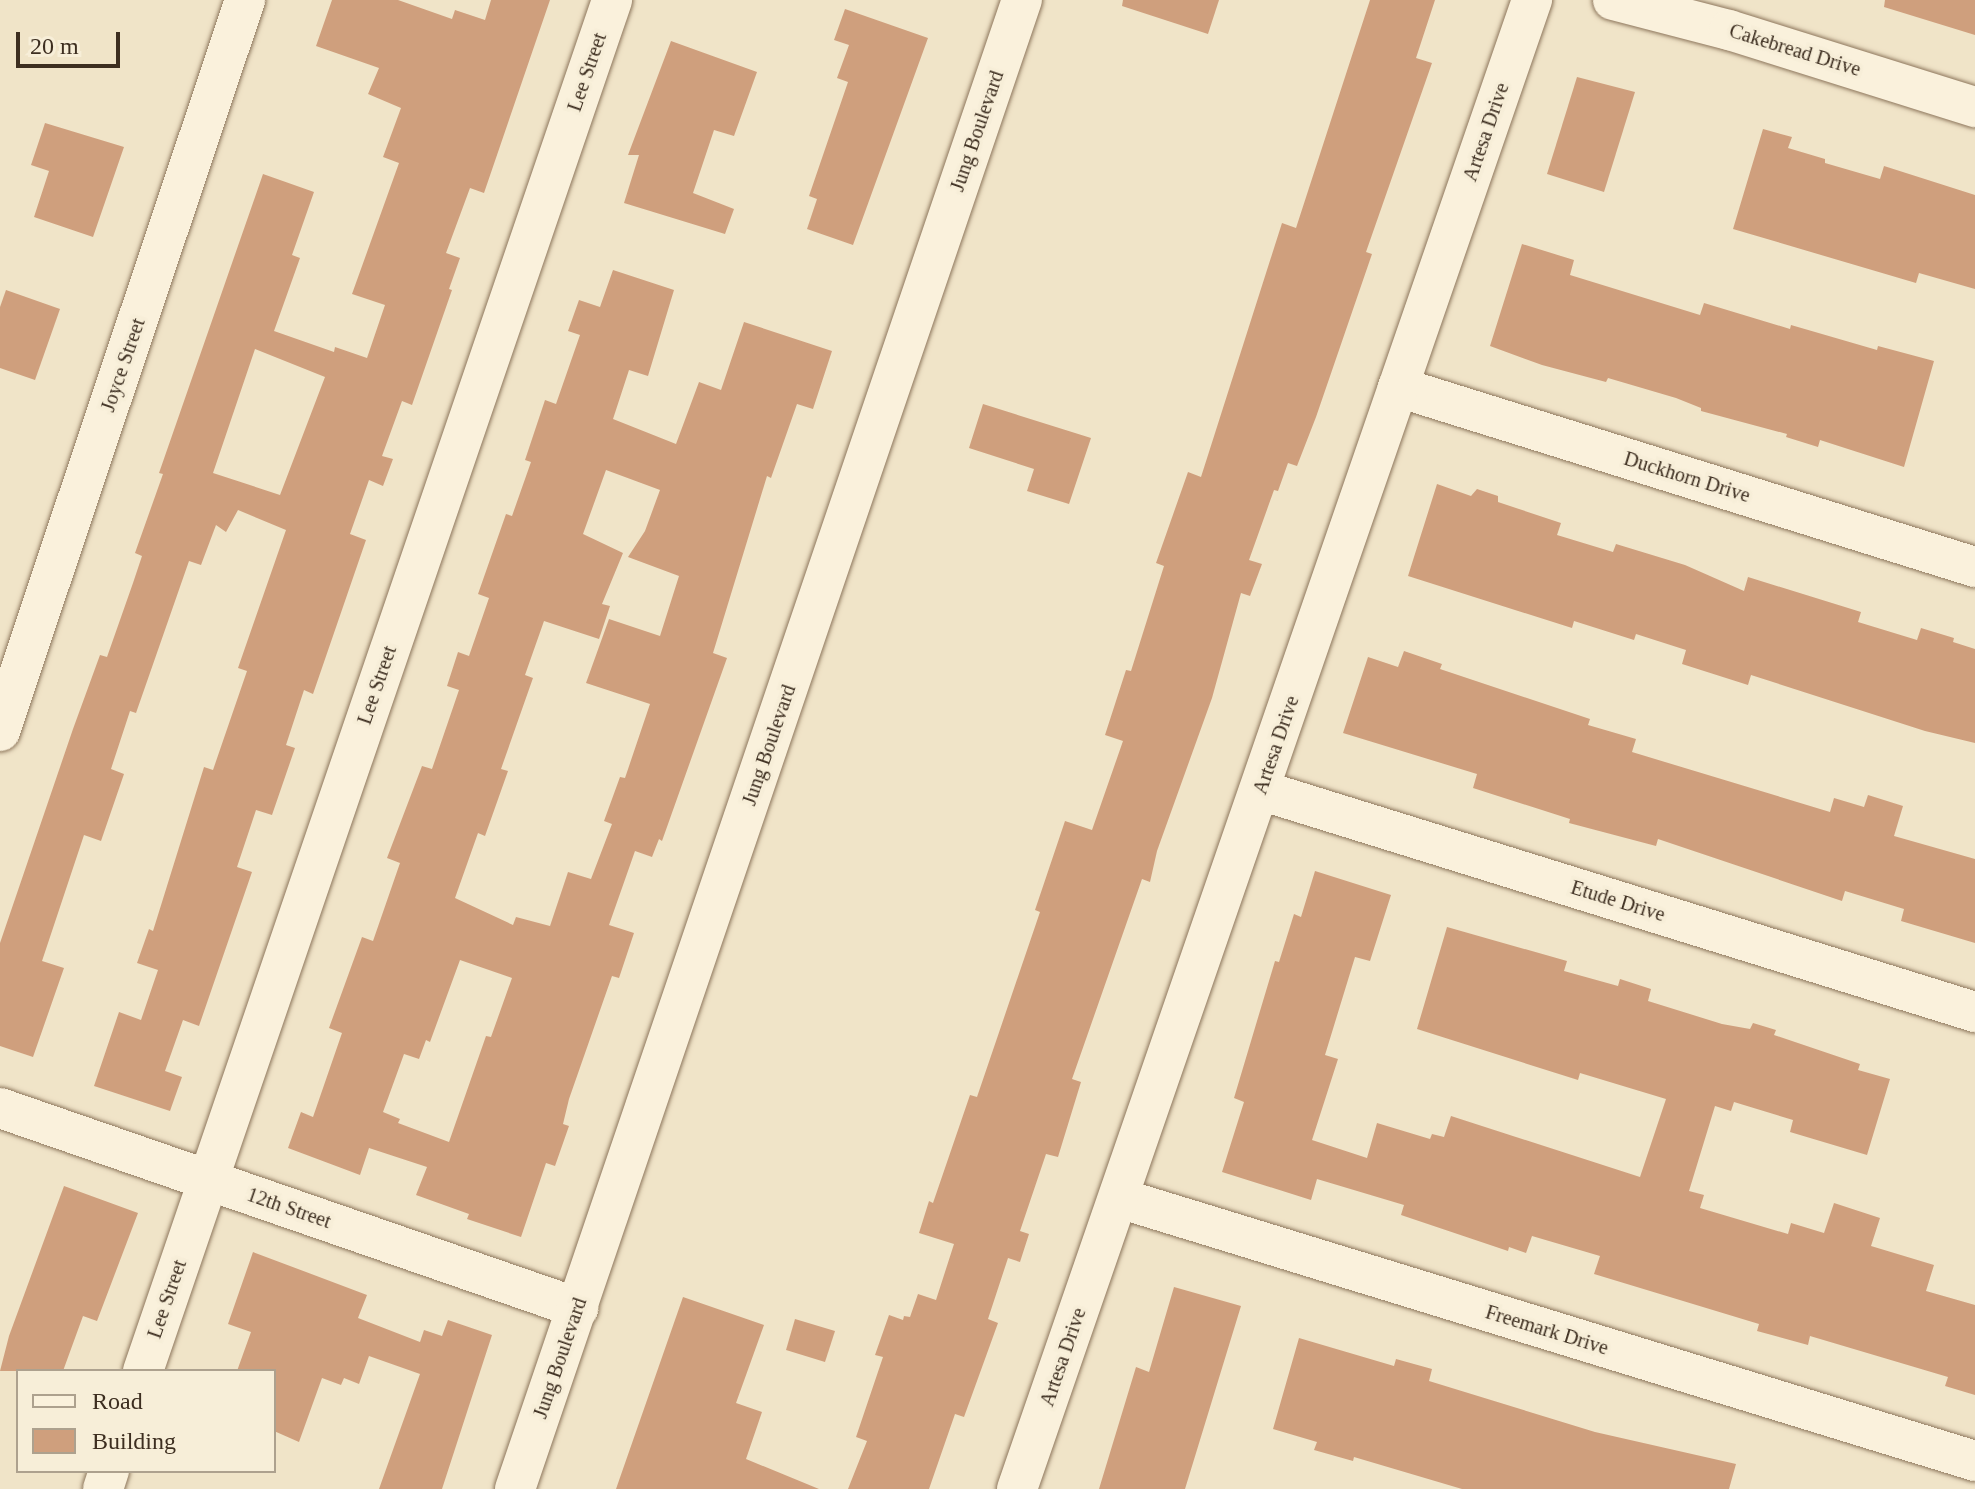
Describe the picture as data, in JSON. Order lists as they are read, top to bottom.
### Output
{
  "streets": {
    "street": [
      "Cakebread Drive",
      "Lee Street",
      "Jung Boulevard",
      "Artesa Drive",
      "Joyce Street",
      "Duckhorn Drive",
      "Etude Drive",
      "12th Street",
      "Freemark Drive"
    ]
  },
  "crossings": [
    ["Lee Street", "12th Street"],
    ["Jung Boulevard", "12th Street"],
    ["Artesa Drive", "Duckhorn Drive"],
    ["Artesa Drive", "Etude Drive"],
    ["Artesa Drive", "Freemark Drive"]
  ],
  "legend": ["Road", "Building"],
  "scale_bar": "20 m"
}
